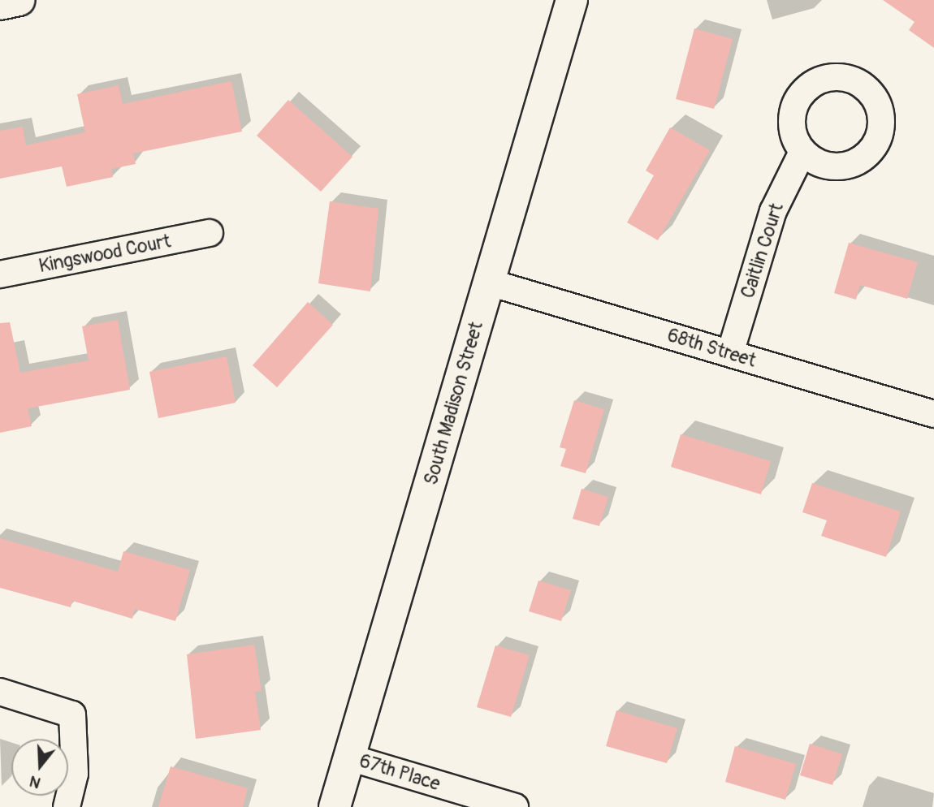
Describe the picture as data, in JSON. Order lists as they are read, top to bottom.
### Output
{
  "streets": {
    "street": [
      "Caitlin Court",
      "Kingswood Court",
      "68th Street",
      "South Madison Street",
      "67th Place"
    ]
  },
  "crossings": [
    ["Caitlin Court", "68th Street"],
    ["68th Street", "South Madison Street"],
    ["South Madison Street", "67th Place"]
  ],
  "north": "bottom"
}
